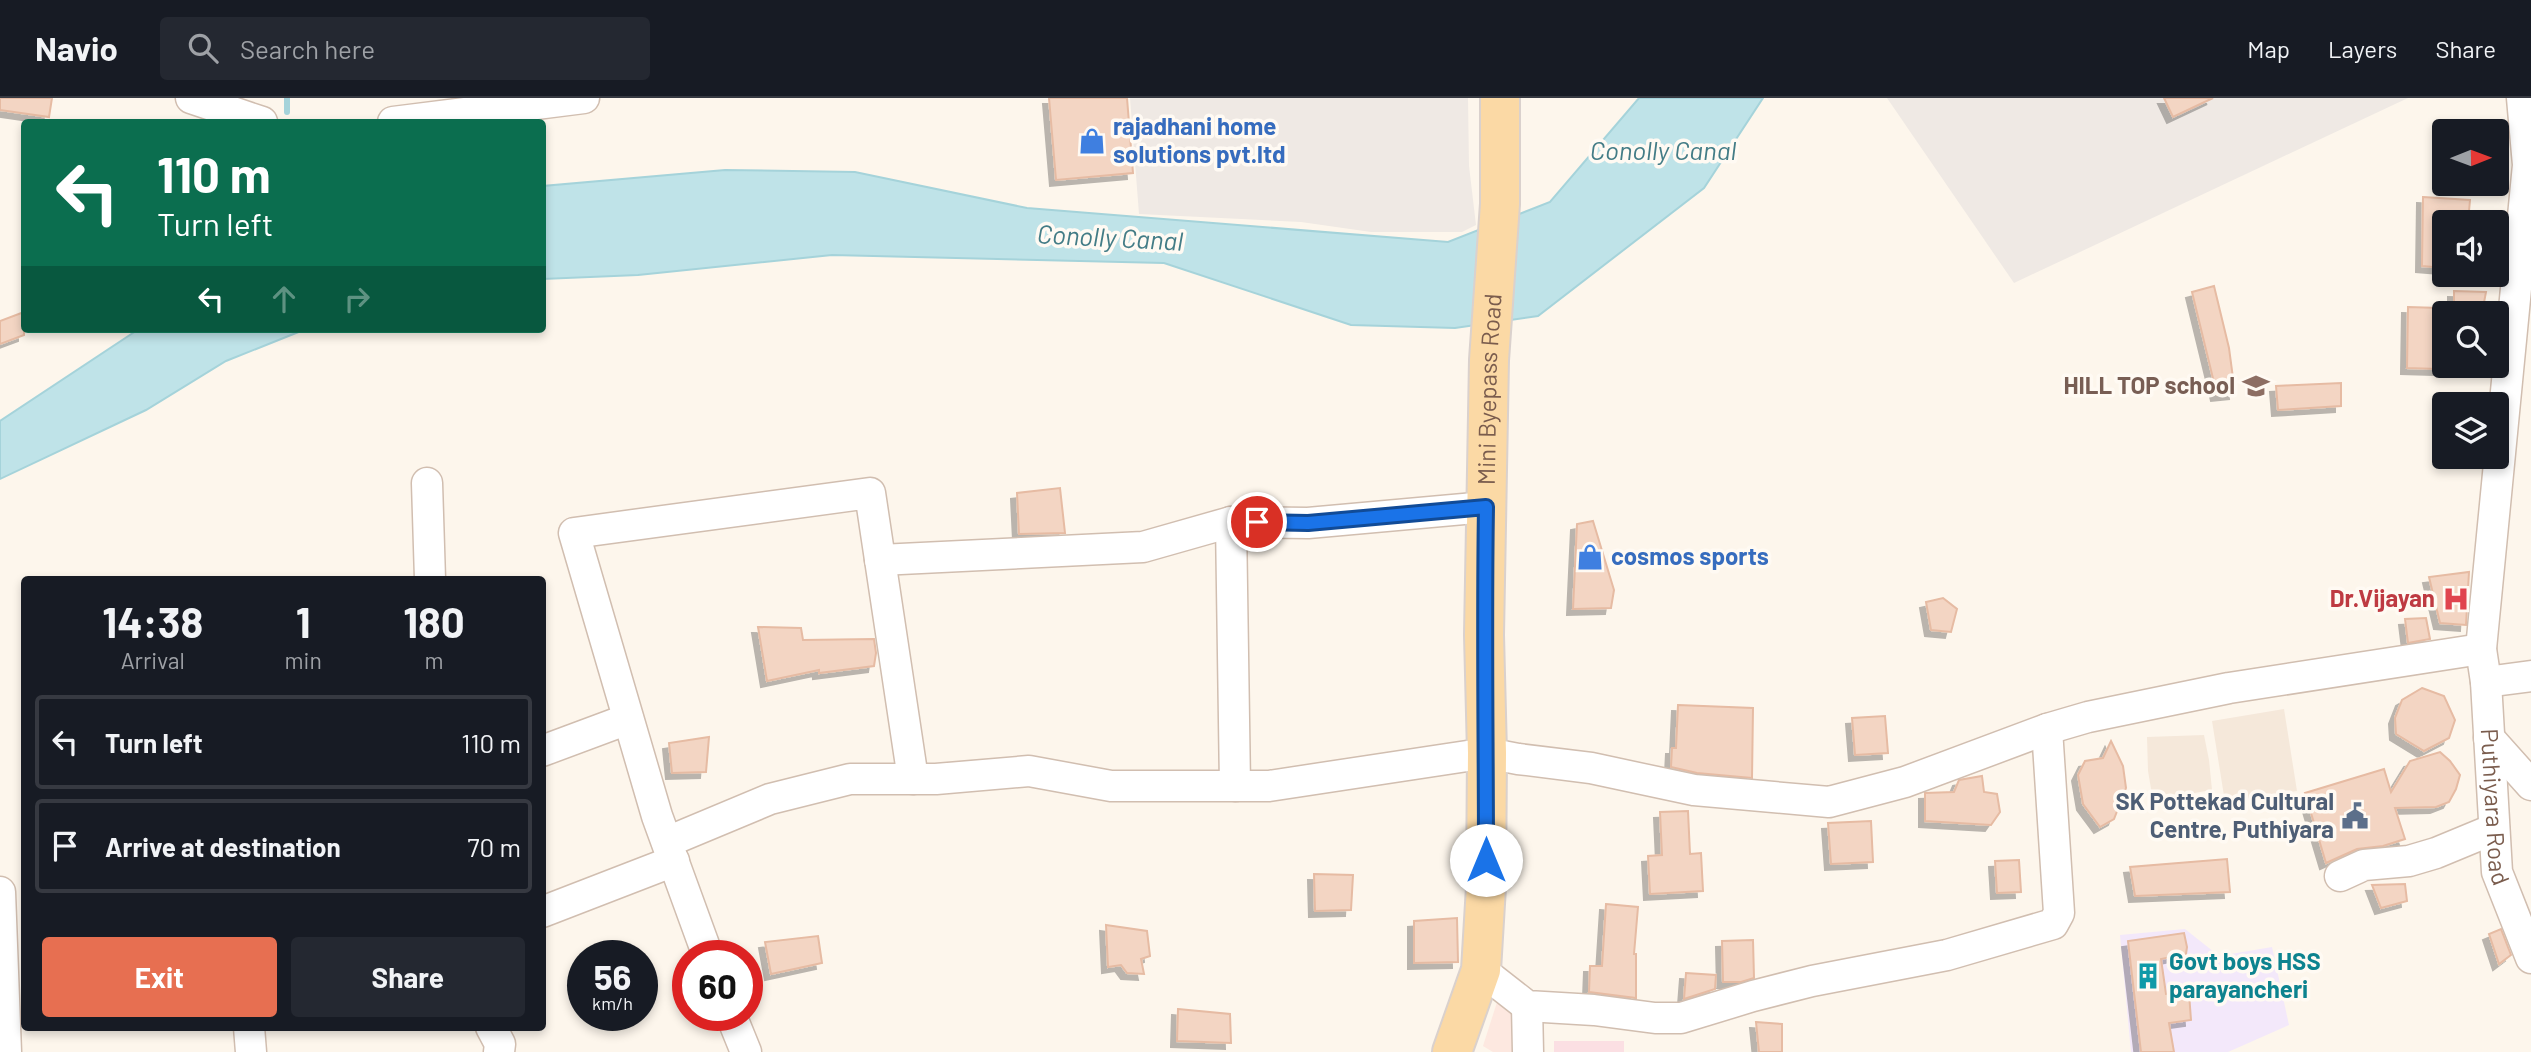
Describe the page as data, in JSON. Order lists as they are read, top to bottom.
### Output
{
  "streets": {
    "main road": ["Mini Byepass Road"],
    "street": ["Puthiyara Road"]
  },
  "water": ["Conolly Canal"],
  "places": {
    "shop": ["rajadhani home solutions pvt.ltd", "cosmos sports"],
    "school or university": ["HILL TOP school"],
    "hospital": ["Dr.Vijayan"],
    "public building": ["SK Pottekad Cultural Centre, Puthiyara"],
    "building": ["Govt boys HSS parayancheri"]
  },
  "north": "right",
  "page": {
    "header": "Navio",
    "search": "Search here",
    "nav": ["Map", "Layers", "Share"],
    "turn": ["110 m", "Turn left"],
    "eta": [
      "14:38",
      "Arrival",
      "1",
      "min",
      "180",
      "m"
    ],
    "list": [
      {
        "name": "Turn left",
        "value": "110 m"
      },
      {
        "name": "Arrive at destination",
        "value": "70 m"
      }
    ],
    "buttons": ["Exit", "Share"],
    "speed": "56 km/h",
    "limit": "60"
  }
}
